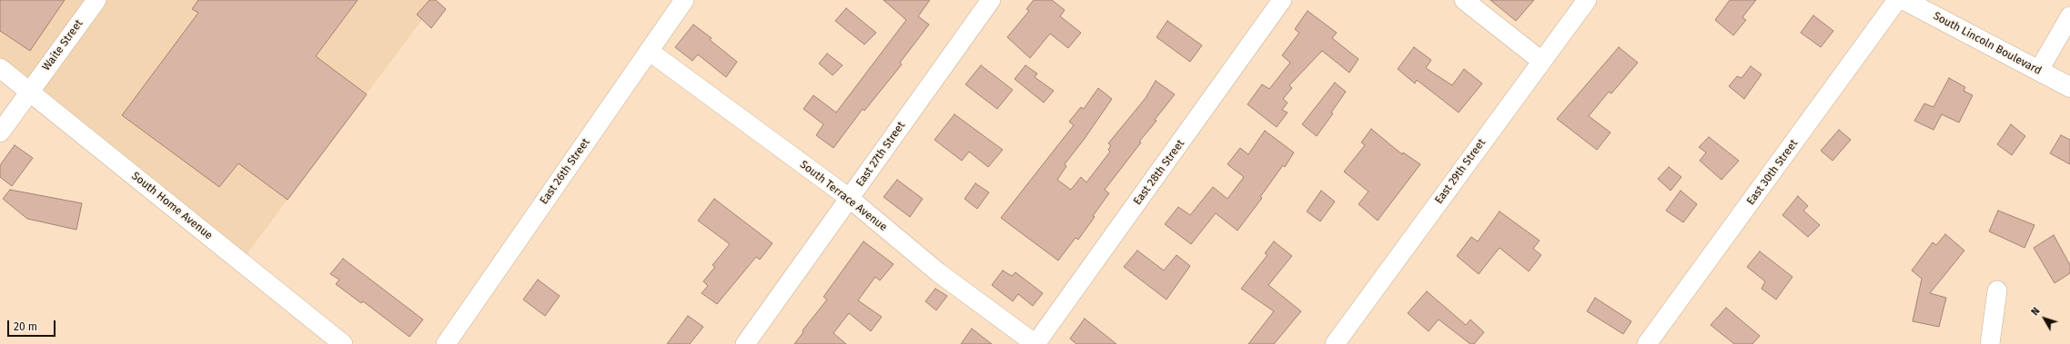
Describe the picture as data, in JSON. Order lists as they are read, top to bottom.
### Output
{
  "streets": {
    "street": [
      "South Lincoln Boulevard",
      "Waite Street",
      "East 27th Street",
      "East 26th Street",
      "East 29th Street",
      "East 28th Street",
      "East 30th Street",
      "South Terrace Avenue",
      "South Home Avenue"
    ]
  },
  "crossings": [
    ["Waite Street", "South Home Avenue"],
    ["East 27th Street", "South Terrace Avenue"],
    ["East 26th Street", "South Terrace Avenue"],
    ["East 28th Street", "South Terrace Avenue"]
  ],
  "scale_bar": "20 m",
  "north": "top left"
}
